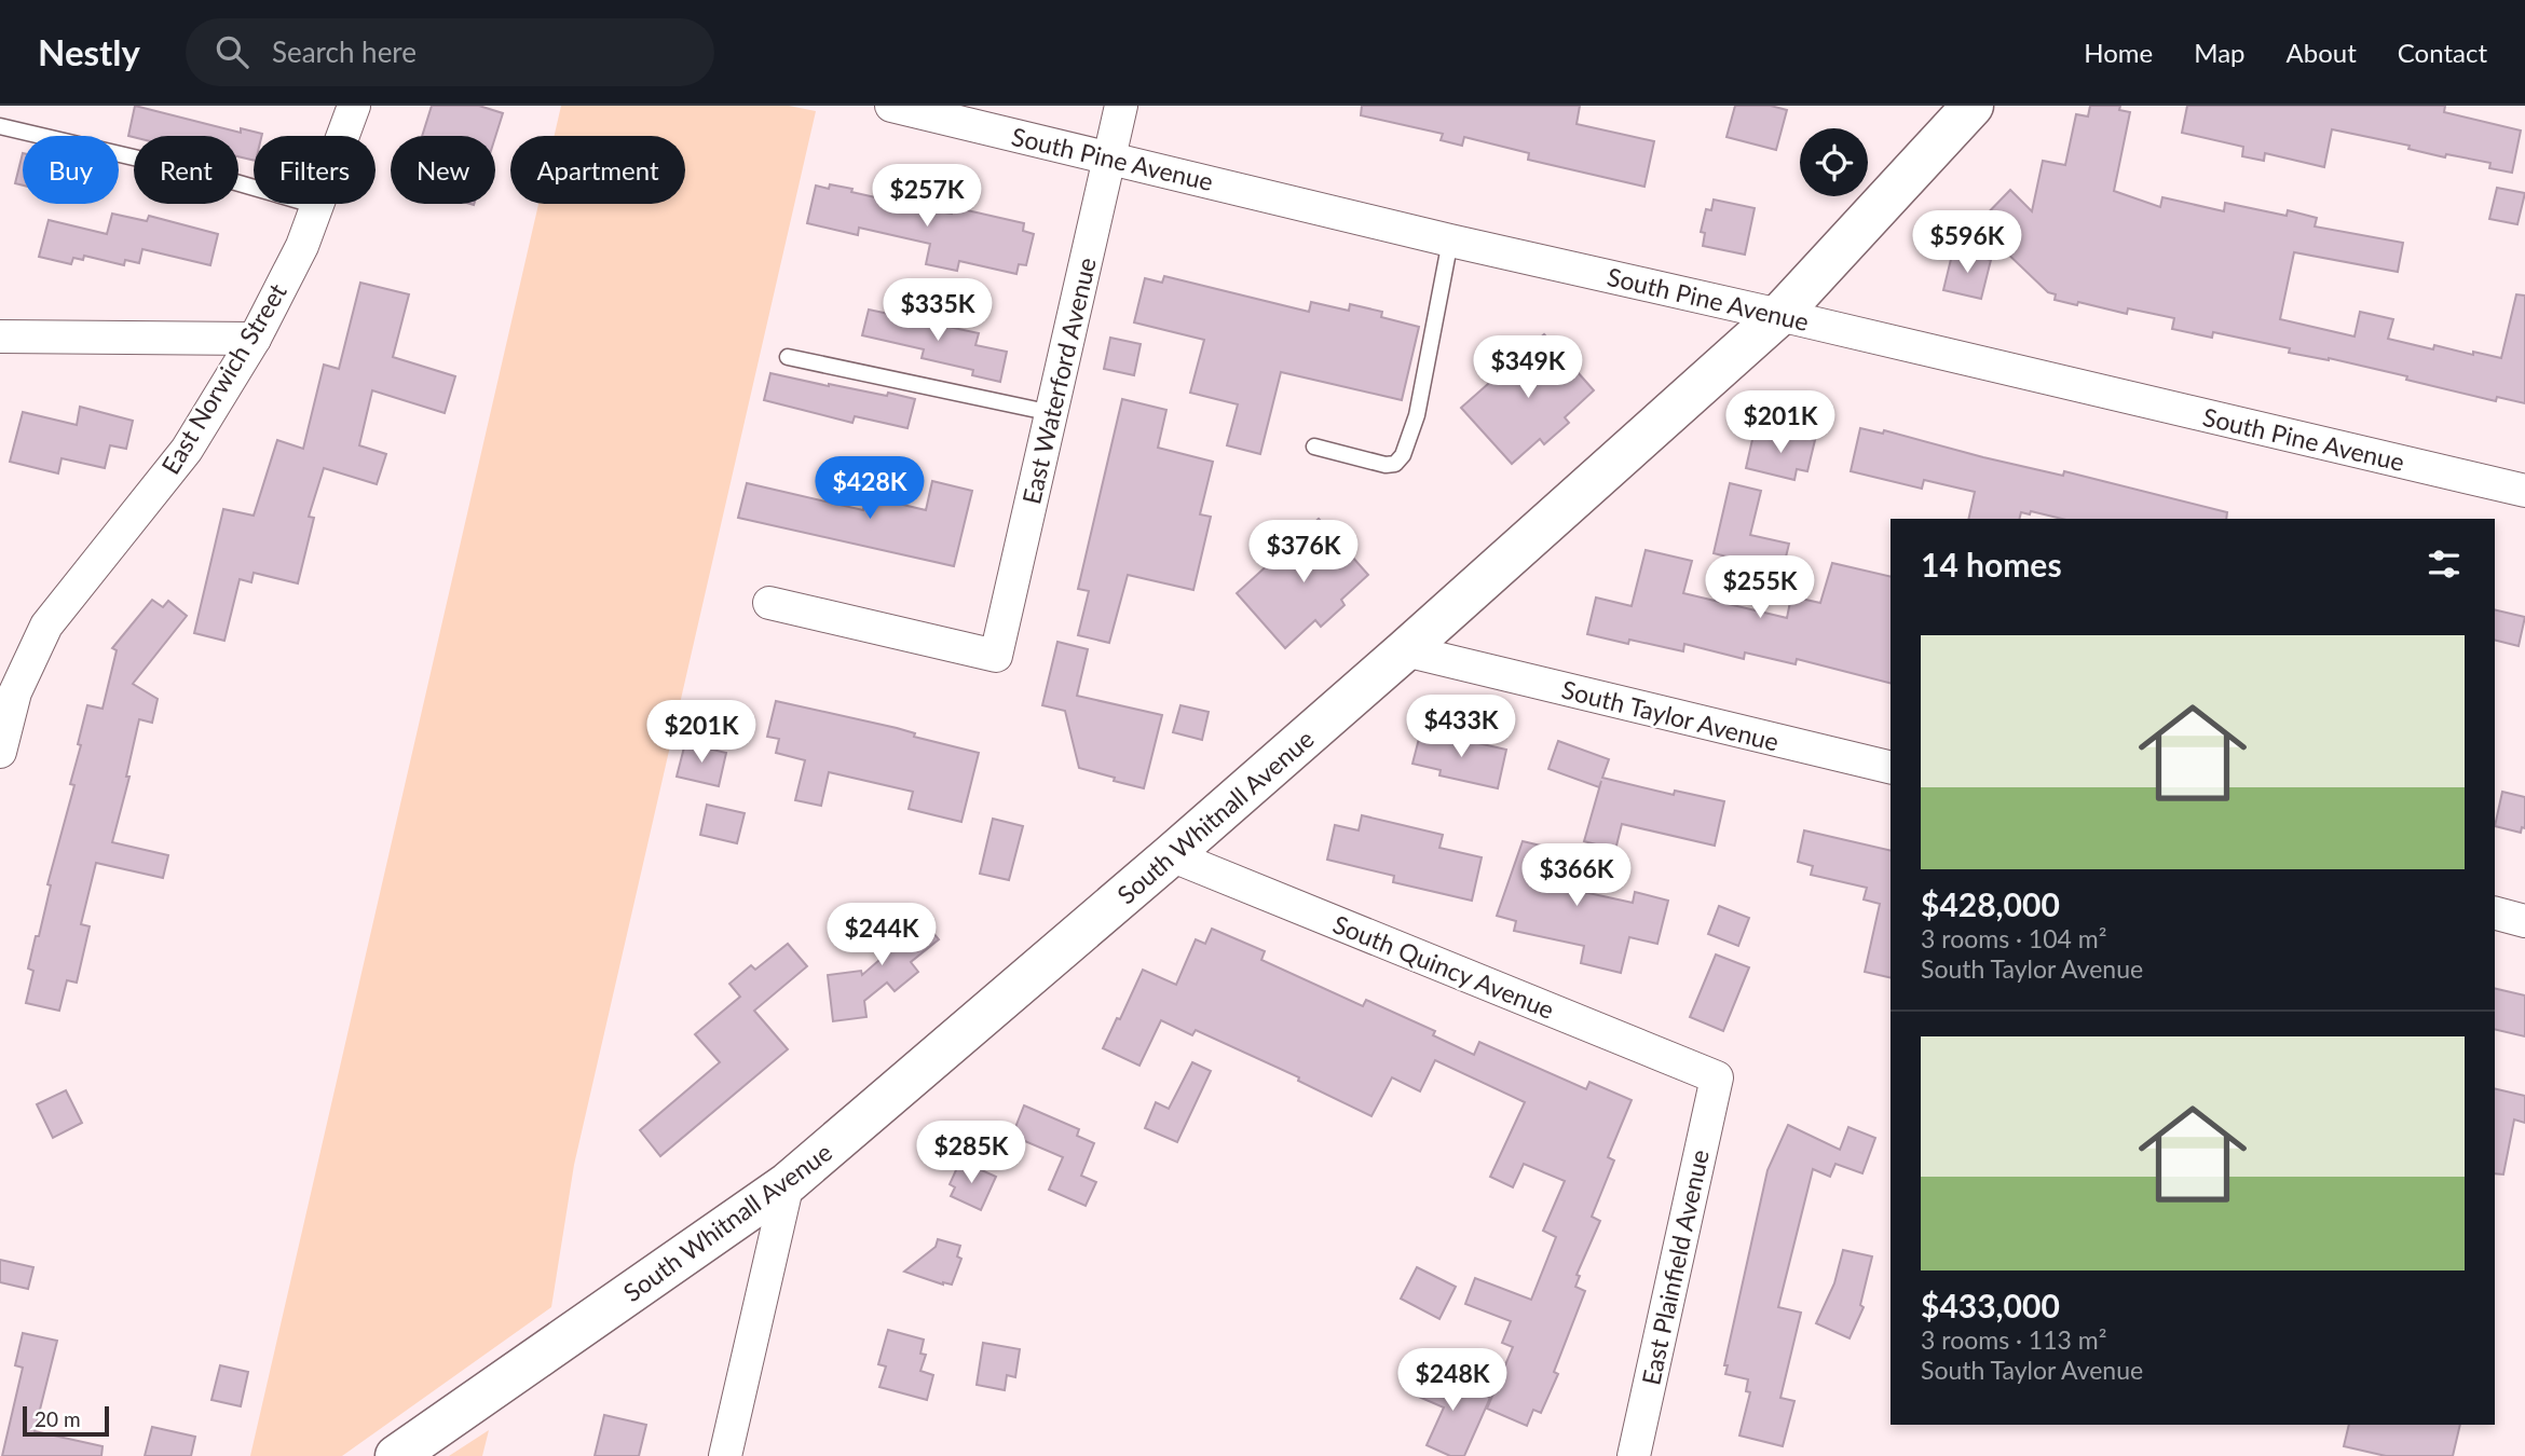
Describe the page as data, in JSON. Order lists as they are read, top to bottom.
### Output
{
  "streets": {
    "street": [
      "South Pine Avenue",
      "East Norwich Street",
      "East Waterford Avenue",
      "South Taylor Avenue",
      "South Whitnall Avenue",
      "South Quincy Avenue",
      "East Plainfield Avenue"
    ]
  },
  "crossings": [
    ["South Pine Avenue", "East Waterford Avenue"],
    ["South Pine Avenue", "South Whitnall Avenue"],
    ["South Taylor Avenue", "South Whitnall Avenue"],
    ["South Whitnall Avenue", "South Quincy Avenue"],
    ["South Quincy Avenue", "East Plainfield Avenue"]
  ],
  "scale_bar": "20 m",
  "page": {
    "header": "Nestly",
    "search": "Search here",
    "nav": [
      "Home",
      "Map",
      "About",
      "Contact"
    ],
    "chip": [
      "Buy",
      "Rent",
      "Filters",
      "New",
      "Apartment"
    ],
    "price": [
      "$257K",
      "$596K",
      "$335K",
      "$349K",
      "$201K",
      "$428K",
      "$376K",
      "$255K",
      "$433K",
      "$201K",
      "$366K",
      "$244K",
      "$285K",
      "$248K"
    ],
    "heading": "14 homes",
    "list": [
      {
        "name": "$428,000",
        "note": "3 rooms · 104 m² · South Taylor Avenue"
      },
      {
        "name": "$433,000",
        "note": "3 rooms · 113 m² · South Taylor Avenue"
      }
    ],
    "scale": "20 m"
  }
}
